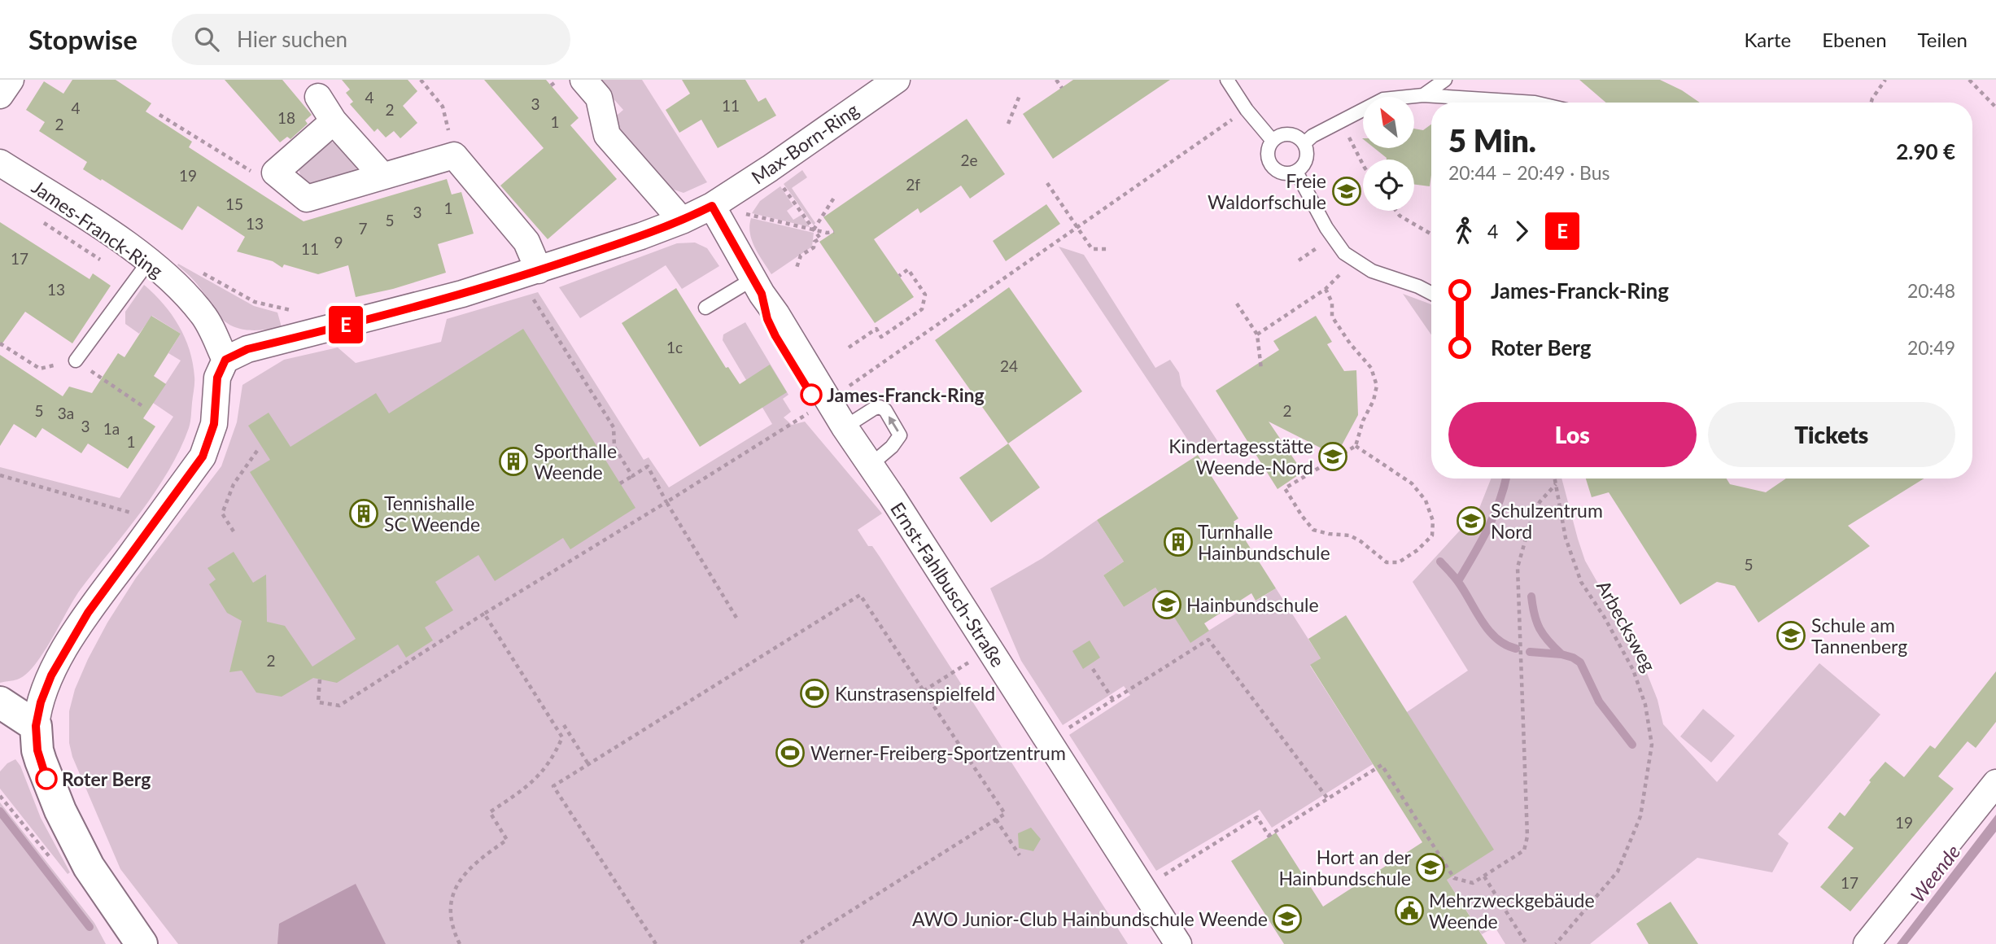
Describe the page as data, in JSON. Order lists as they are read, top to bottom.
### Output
{
  "streets": {
    "street": ["Max-Born-Ring", "James-Franck-Ring", "Ernst-Fahlbusch-Straße"],
    "path": ["Arbecksweg"]
  },
  "crossings": [
    ["Max-Born-Ring", "Ernst-Fahlbusch-Straße"]
  ],
  "water": ["Weende"],
  "places": {
    "school or university": [
      "Freie Waldorfschule",
      "Kindertagesstätte Weende-Nord",
      "Schulzentrum Nord",
      "Hainbundschule",
      "Schule am Tannenberg",
      "Hort an der Hainbundschule",
      "AWO Junior-Club Hainbundschule Weende"
    ],
    "other": ["James-Franck-Ring", "Roter Berg"],
    "building": ["Sporthalle Weende", "Tennishalle SC Weende", "Turnhalle Hainbundschule"],
    "sports": ["Kunstrasenspielfeld", "Werner-Freiberg-Sportzentrum"],
    "public building": ["Mehrzweckgebäude Weende"]
  },
  "lines": ["bus line E"],
  "house_numbers": [
    "4",
    "3",
    "11",
    "4",
    "2",
    "18",
    "1",
    "2",
    "2e",
    "19",
    "2f",
    "15",
    "1",
    "3",
    "5",
    "13",
    "7",
    "9",
    "11",
    "17",
    "13",
    "1c",
    "24",
    "5",
    "2",
    "3a",
    "3",
    "1a",
    "1",
    "5",
    "2",
    "19",
    "17"
  ],
  "north": "top left",
  "page": {
    "header": "Stopwise",
    "search": "Hier suchen",
    "nav": ["Karte", "Ebenen", "Teilen"],
    "on_map": "E",
    "heading": ["5 Min.", "20:44 – 20:49 · Bus", "2.90 €"],
    "legs": ["4", "E"],
    "list": [
      {
        "name": "James-Franck-Ring",
        "value": "20:48"
      },
      {
        "name": "Roter Berg",
        "value": "20:49"
      }
    ],
    "buttons": ["Los", "Tickets"]
  }
}
